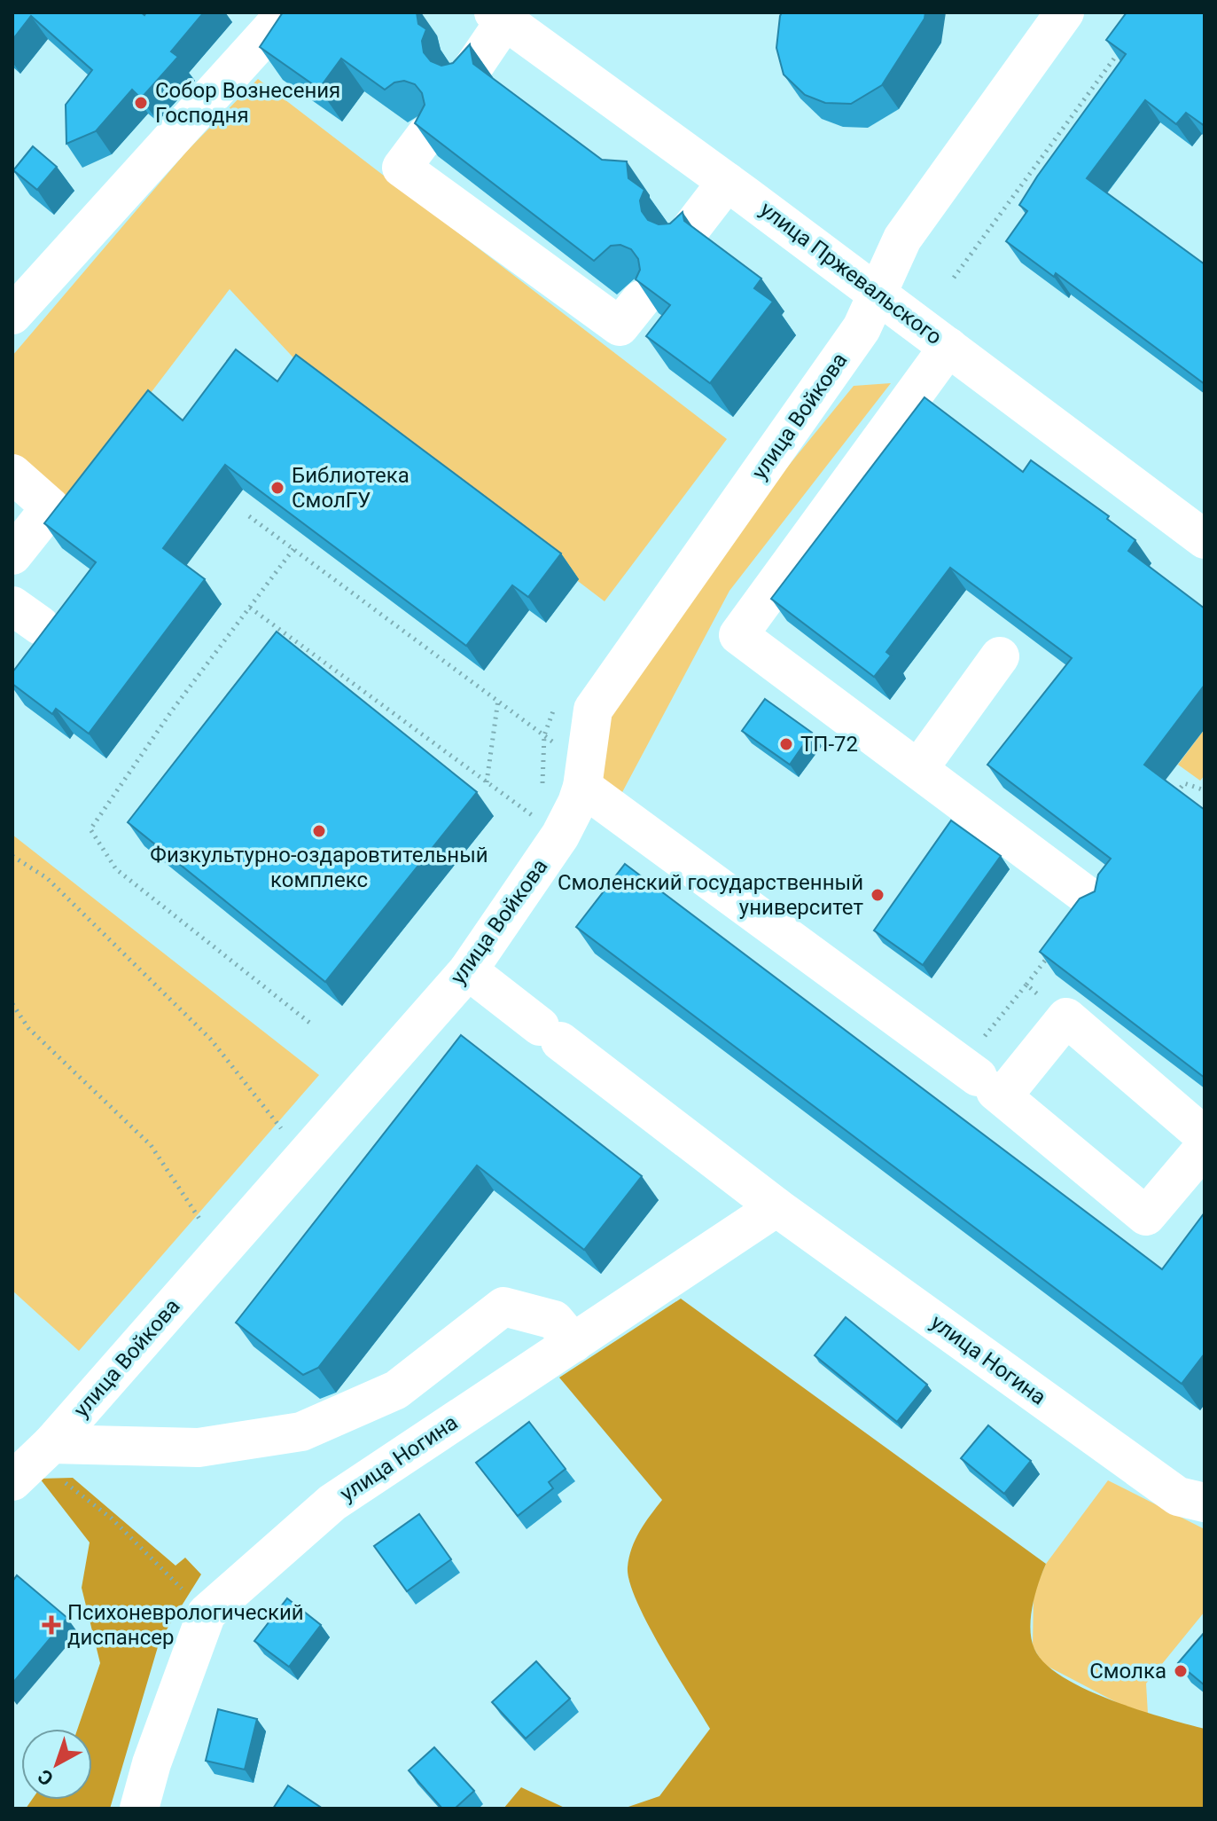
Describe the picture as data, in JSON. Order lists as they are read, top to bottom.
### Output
{
  "streets": {
    "street": ["улица Пржевальского", "улица Войкова", "улица Ногина"]
  },
  "crossings": [
    ["улица Пржевальского", "улица Войкова"],
    ["улица Войкова", "улица Ногина"]
  ],
  "places": {
    "other": [
      "Собор Вознесения Господня",
      "Библиотека СмолГУ",
      "ТП-72",
      "Физкультурно-оздаровтительный комплекс",
      "Смоленский государственный университет",
      "Смолка"
    ],
    "health": ["Психоневрологический диспансер"]
  },
  "north": "bottom left"
}
